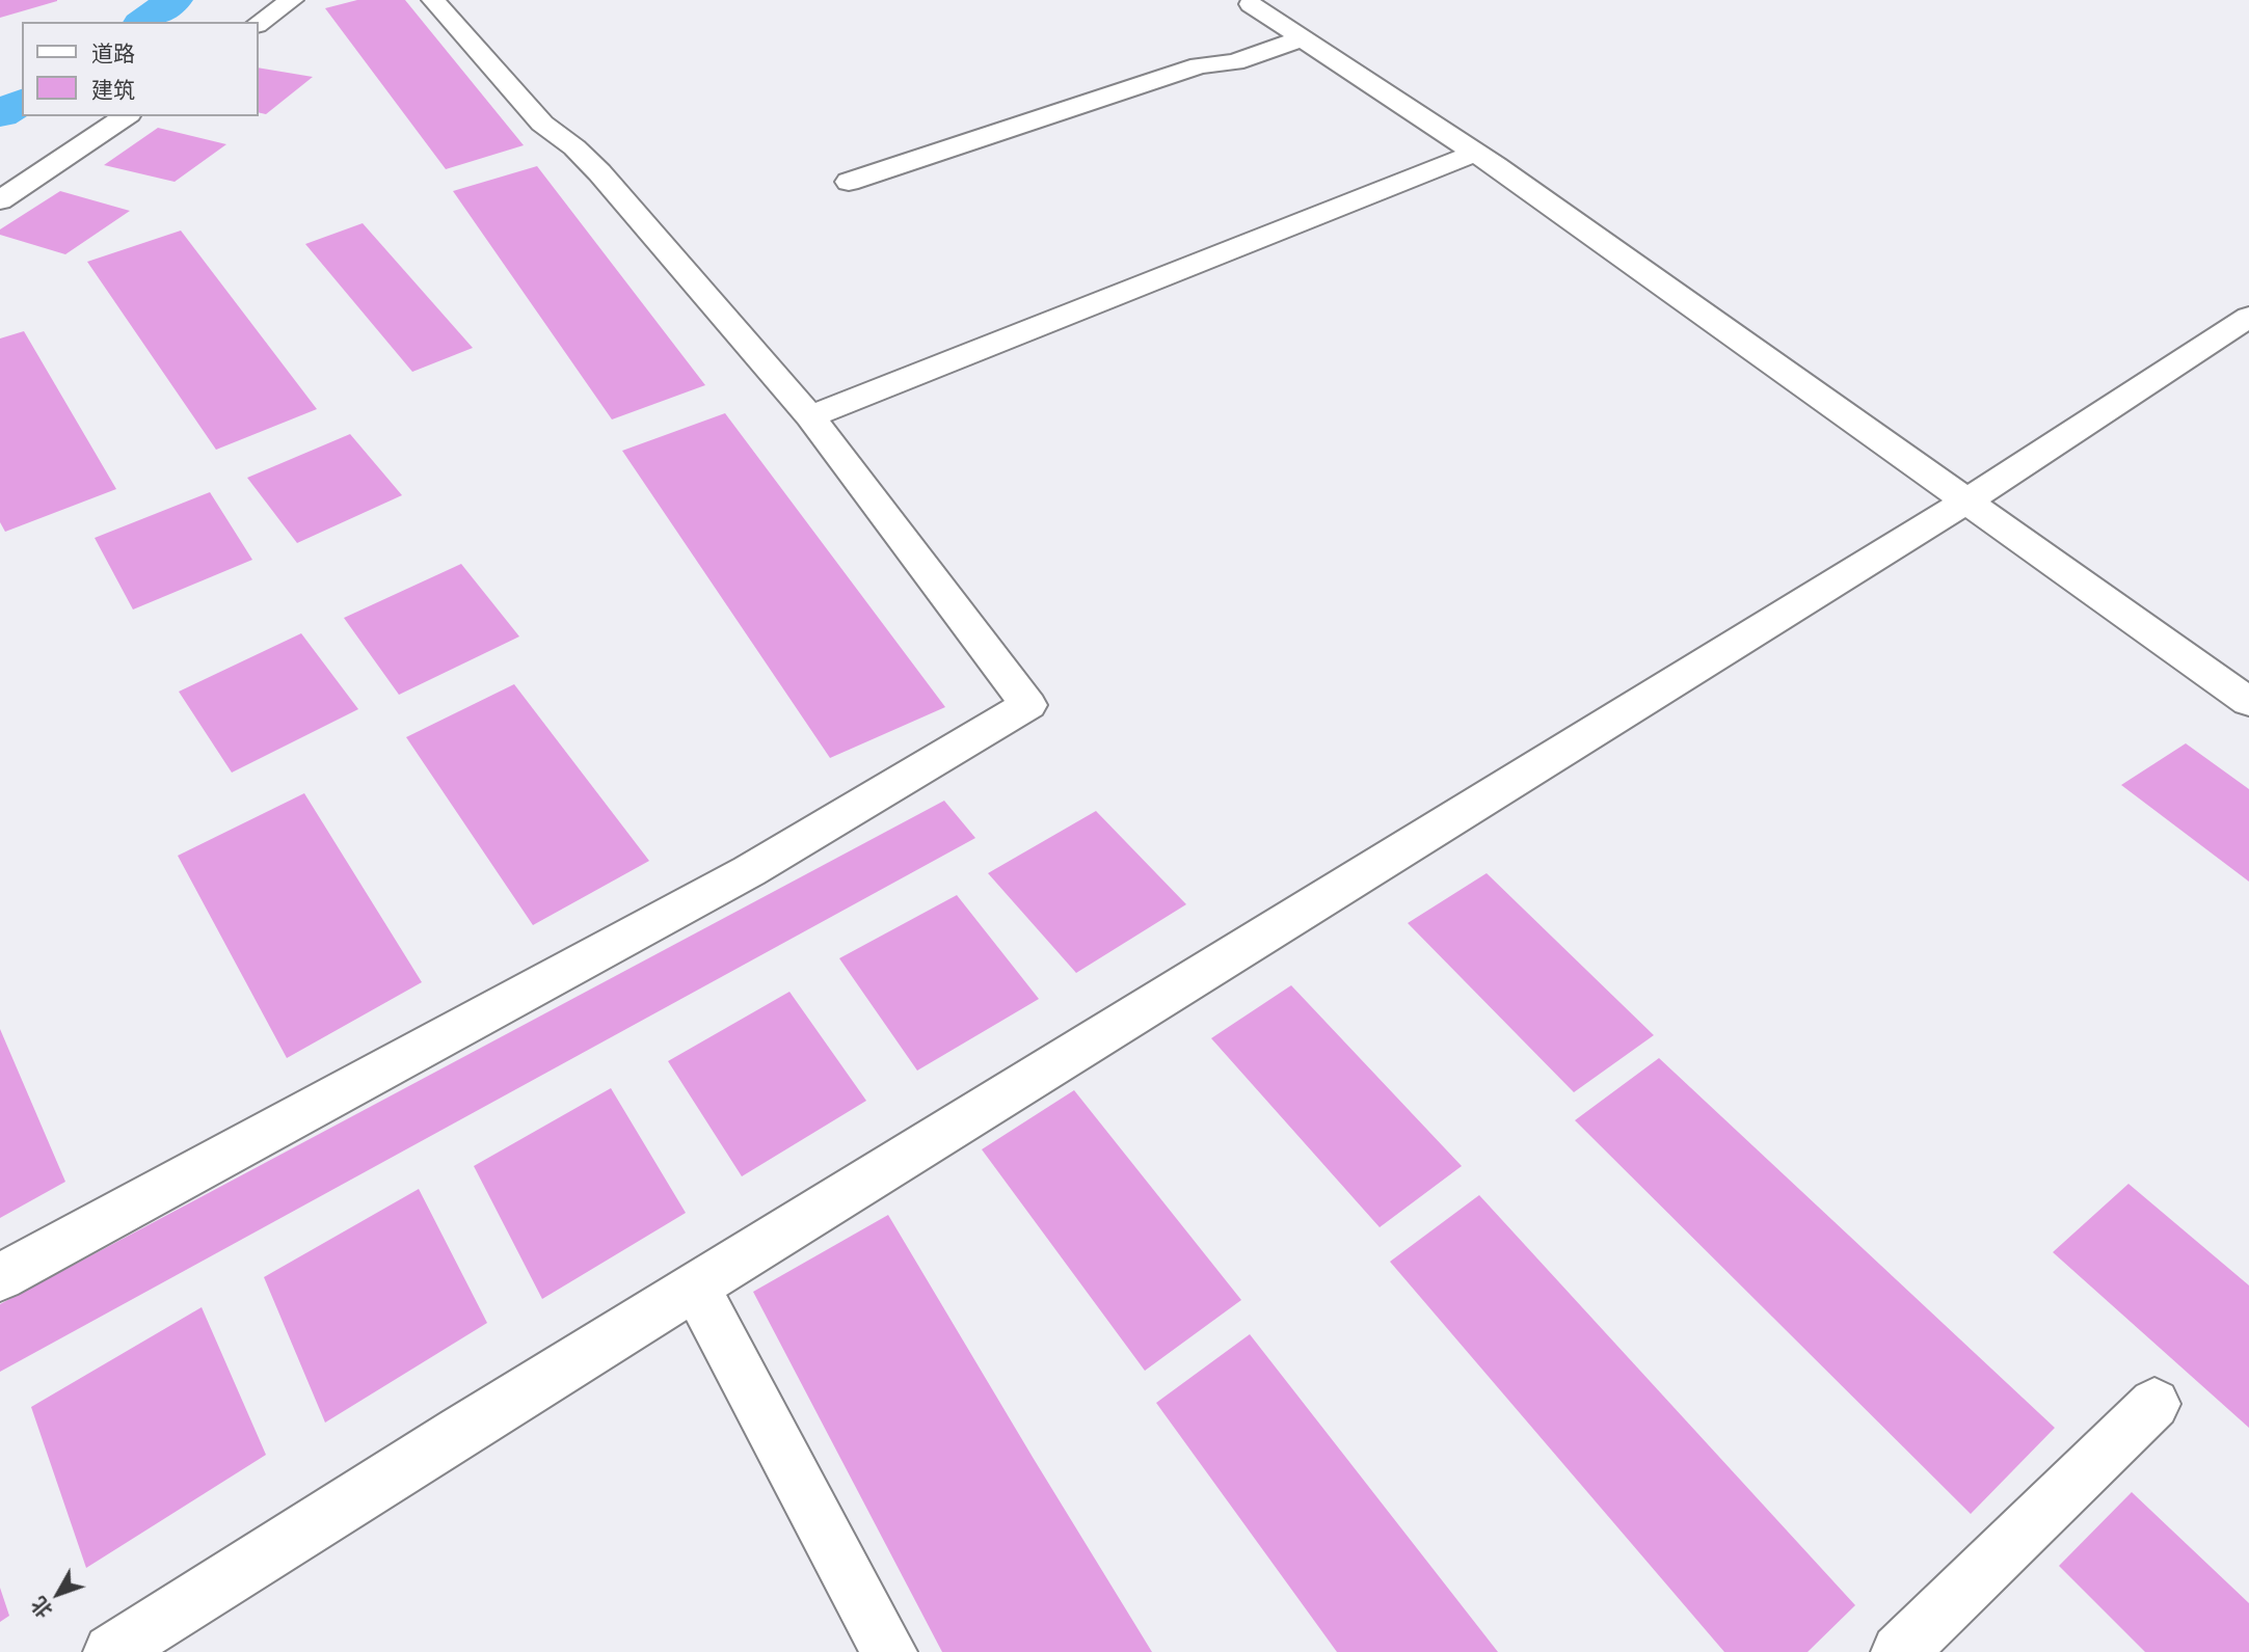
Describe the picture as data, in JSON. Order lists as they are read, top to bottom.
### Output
{
  "legend": ["道路", "建筑"],
  "north": "bottom left"
}
